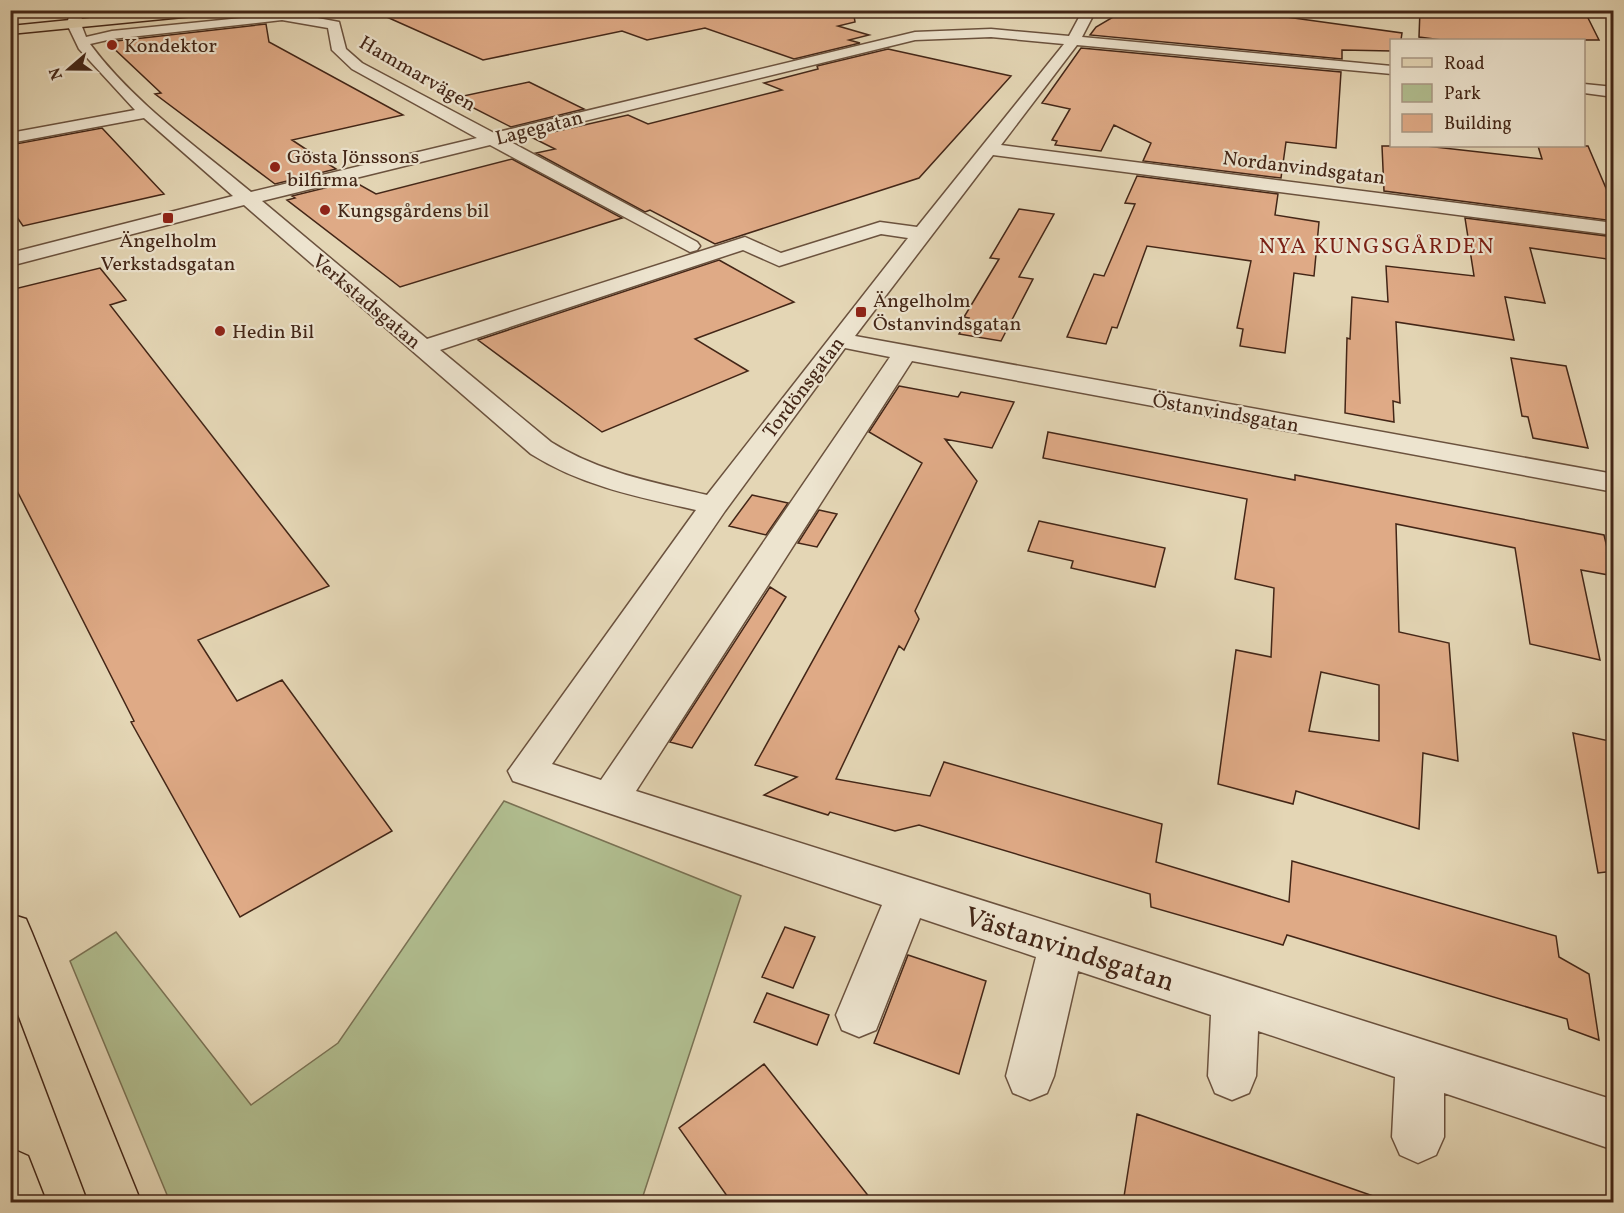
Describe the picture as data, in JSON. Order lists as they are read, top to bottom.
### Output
{
  "streets": {
    "street": [
      "Hammarvägen",
      "Lagegatan",
      "Nordanvindsgatan",
      "Verkstadsgatan",
      "Tordönsgatan",
      "Östanvindsgatan",
      "Västanvindsgatan"
    ]
  },
  "crossings": [
    ["Hammarvägen", "Lagegatan"],
    ["Lagegatan", "Verkstadsgatan"],
    ["Lagegatan", "Tordönsgatan"],
    ["Nordanvindsgatan", "Tordönsgatan"],
    ["Verkstadsgatan", "Tordönsgatan"],
    ["Tordönsgatan", "Östanvindsgatan"],
    ["Tordönsgatan", "Västanvindsgatan"]
  ],
  "districts": ["NYA KUNGSGÅRDEN"],
  "places": {
    "other": [
      "Kondektor",
      "Gösta Jönssons bilfirma",
      "Kungsgårdens bil",
      "Hedin Bil"
    ],
    "transit": ["Ängelholm Verkstadsgatan", "Ängelholm Östanvindsgatan"]
  },
  "legend": ["Road", "Park", "Building"],
  "north": "left"
}
